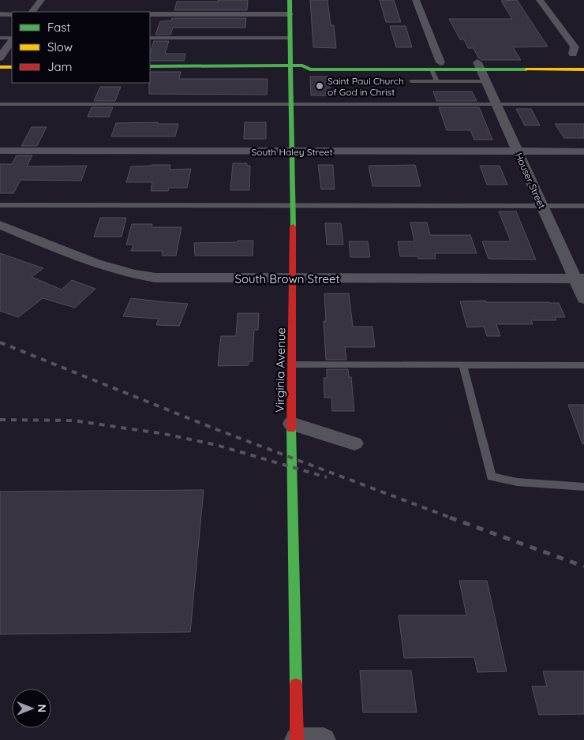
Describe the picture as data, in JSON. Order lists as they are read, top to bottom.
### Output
{
  "streets": {
    "street": [
      "South Haley Street",
      "Houser Street",
      "South Brown Street",
      "Virginia Avenue"
    ]
  },
  "crossings": [
    ["South Haley Street", "Houser Street"],
    ["South Haley Street", "Virginia Avenue"],
    ["Houser Street", "South Brown Street"],
    ["South Brown Street", "Virginia Avenue"]
  ],
  "places": ["Saint Paul Church of God in Christ"],
  "legend": ["Fast", "Slow", "Jam"],
  "north": "right"
}
